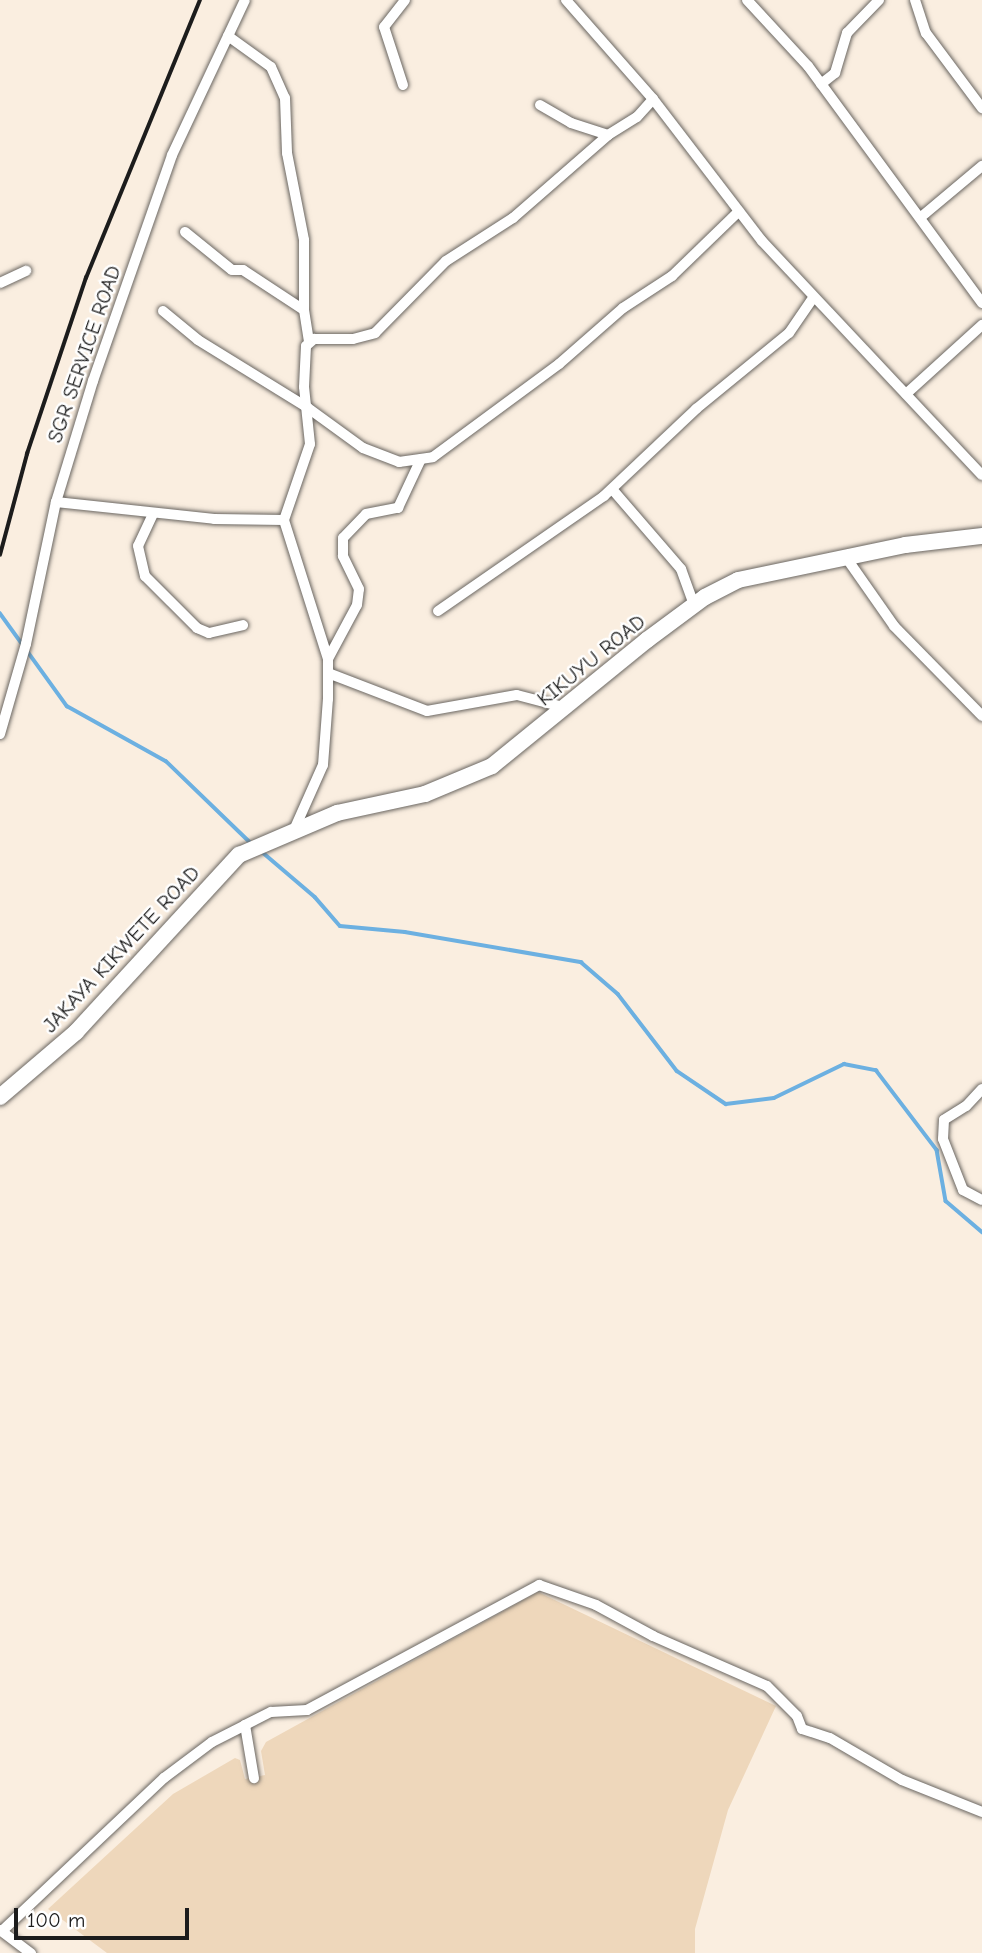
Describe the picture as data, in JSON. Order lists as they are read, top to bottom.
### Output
{
  "streets": {
    "main road": ["KIKUYU ROAD", "JAKAYA KIKWETE ROAD"],
    "street": ["SGR SERVICE ROAD"]
  },
  "crossings": [
    ["KIKUYU ROAD", "JAKAYA KIKWETE ROAD"]
  ],
  "scale_bar": "100 m"
}
